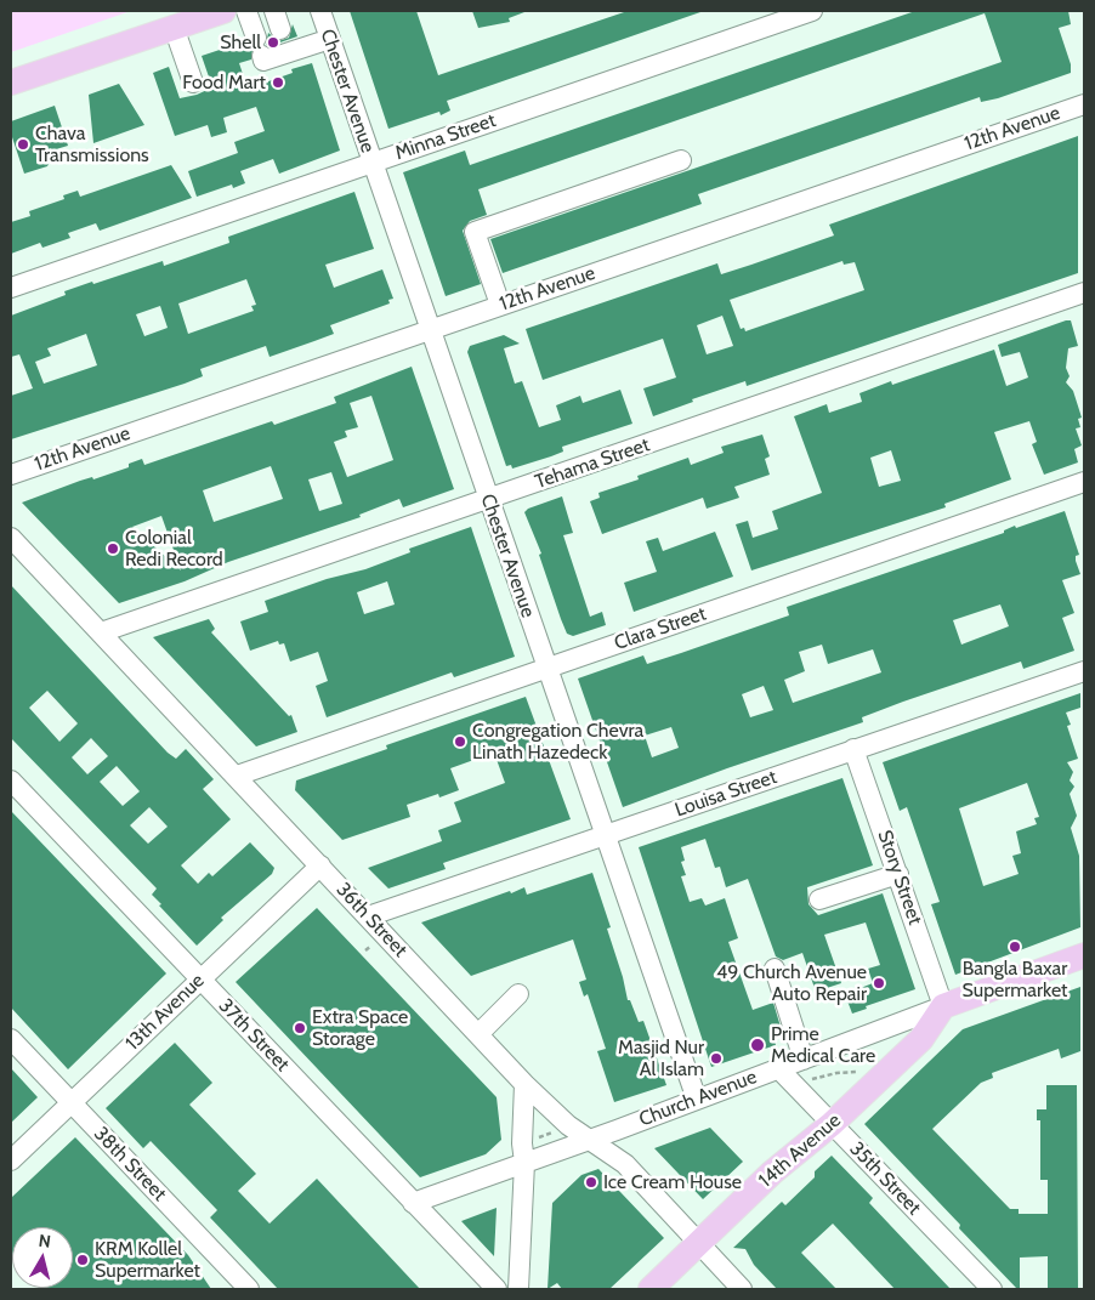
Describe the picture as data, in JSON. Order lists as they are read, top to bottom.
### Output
{
  "streets": {
    "main road": ["Church Avenue", "14th Avenue"],
    "street": [
      "Chester Avenue",
      "12th Avenue",
      "Minna Street",
      "Tehama Street",
      "Clara Street",
      "Louisa Street",
      "Story Street",
      "36th Street",
      "13th Avenue",
      "37th Street",
      "38th Street",
      "35th Street"
    ]
  },
  "crossings": [
    ["Chester Avenue", "12th Avenue"],
    ["Chester Avenue", "Minna Street"],
    ["Chester Avenue", "Tehama Street"],
    ["Chester Avenue", "Clara Street"],
    ["Chester Avenue", "Louisa Street"],
    ["Chester Avenue", "Church Avenue"],
    ["Tehama Street", "36th Street"],
    ["Clara Street", "36th Street"],
    ["Louisa Street", "Story Street"],
    ["Louisa Street", "36th Street"],
    ["Story Street", "Church Avenue"],
    ["Story Street", "14th Avenue"],
    ["36th Street", "13th Avenue"],
    ["36th Street", "Church Avenue"],
    ["36th Street", "14th Avenue"],
    ["13th Avenue", "37th Street"],
    ["13th Avenue", "38th Street"],
    ["37th Street", "Church Avenue"],
    ["Church Avenue", "14th Avenue"],
    ["Church Avenue", "35th Street"],
    ["14th Avenue", "35th Street"]
  ],
  "places": [
    "Shell",
    "Food Mart",
    "Chava Transmissions",
    "Colonial Redi Record",
    "Congregation Chevra Linath Hazedeck",
    "Bangla Baxar Supermarket",
    "49 Church Avenue Auto Repair",
    "Extra Space Storage",
    "Prime Medical Care",
    "Masjid Nur Al Islam",
    "Ice Cream House",
    "KRM Kollel Supermarket"
  ],
  "north": "top"
}
